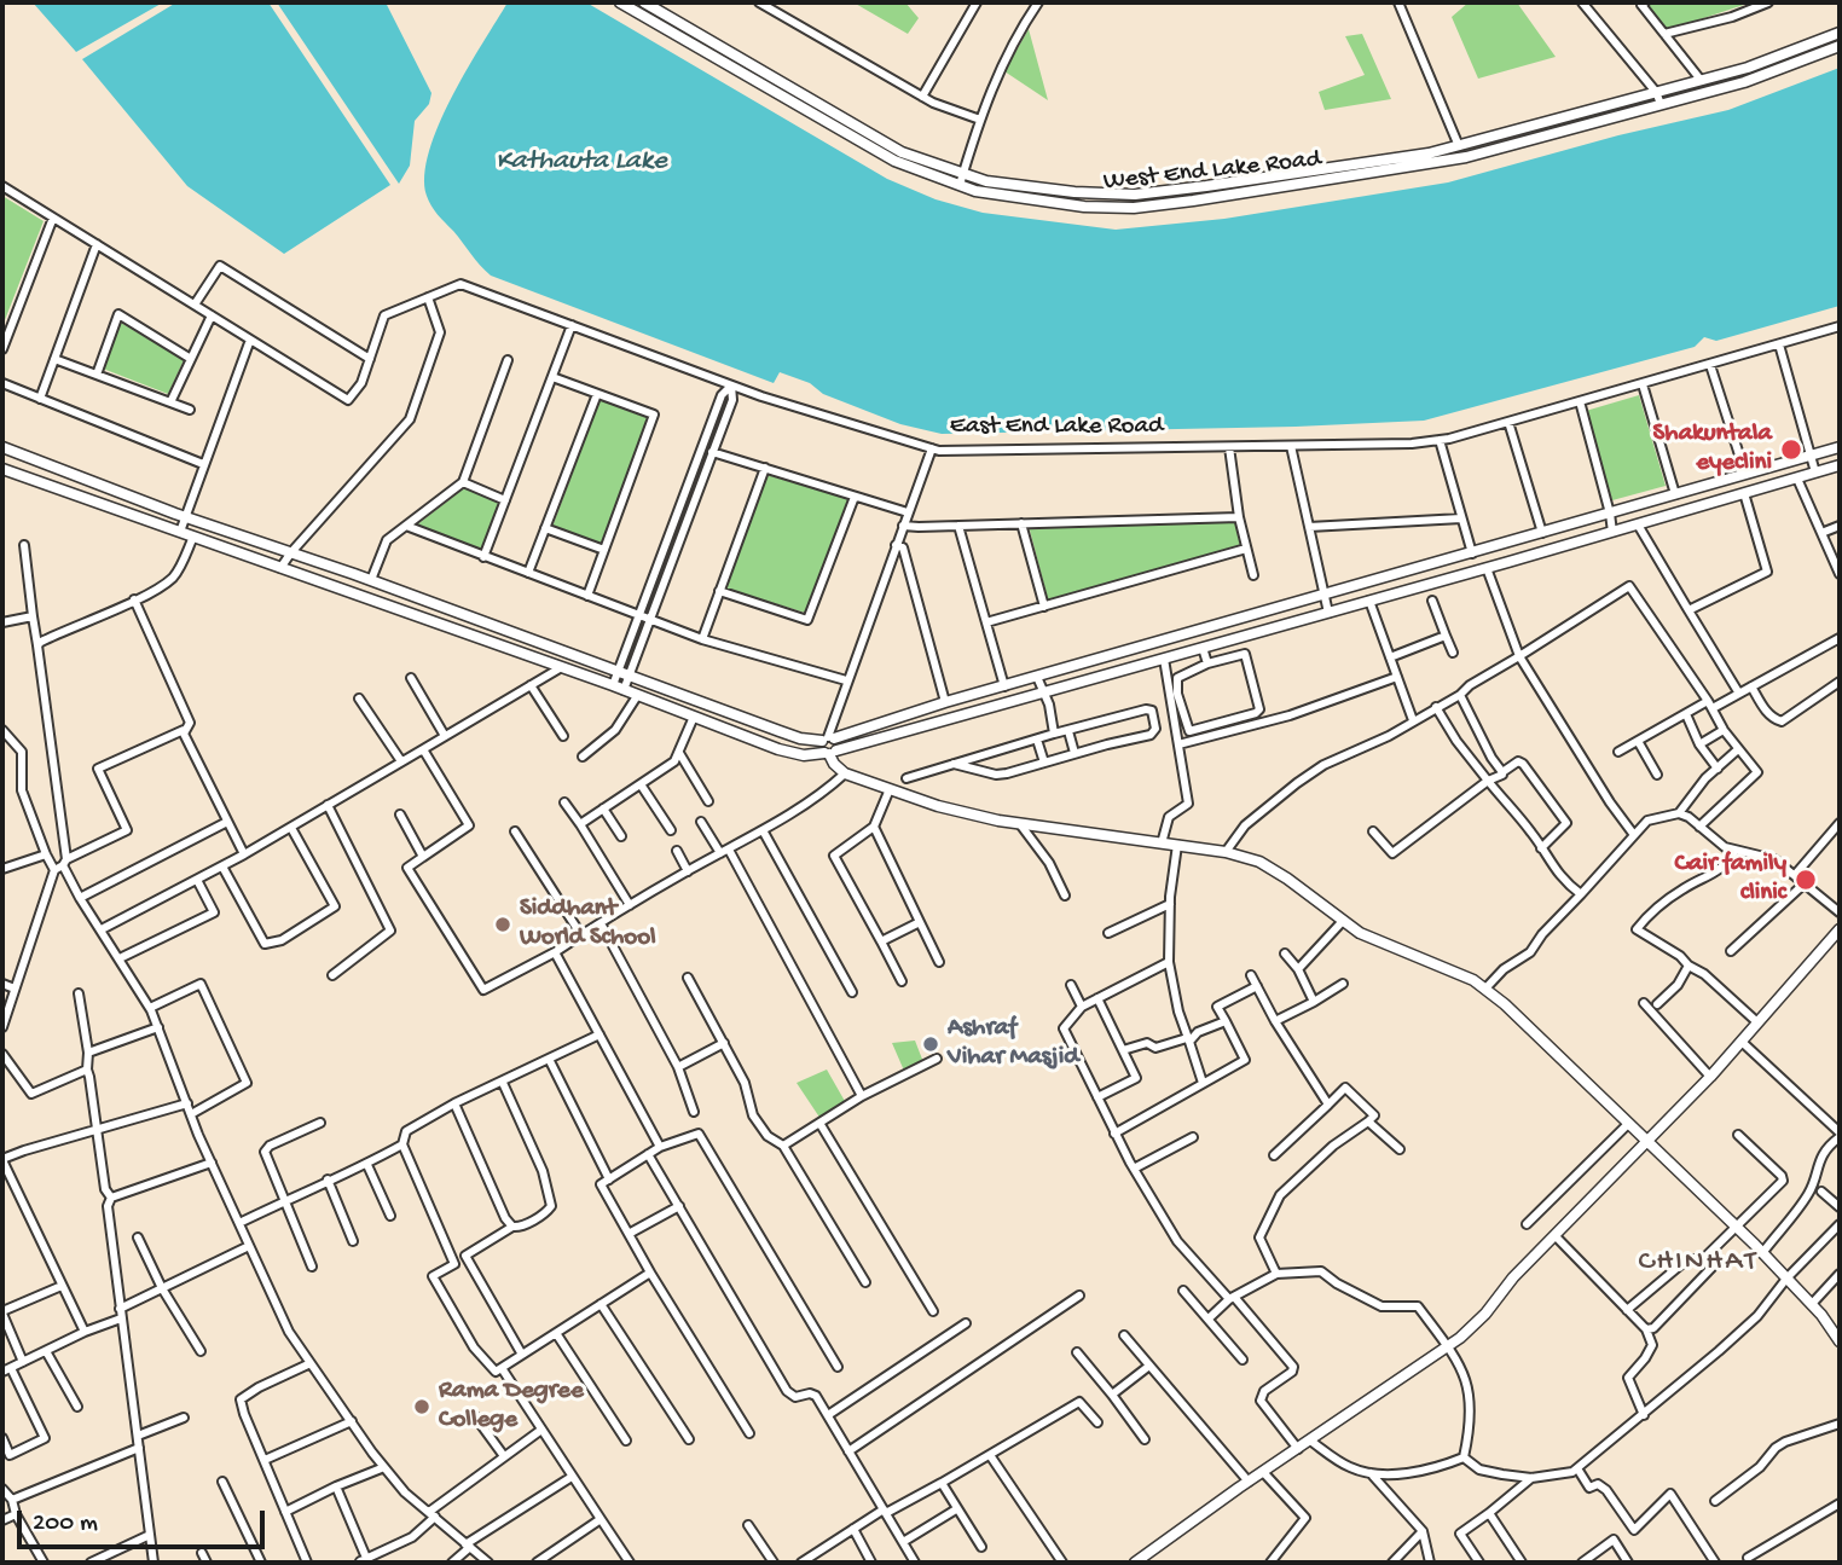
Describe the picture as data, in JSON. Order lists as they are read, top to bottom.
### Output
{
  "streets": {
    "street": ["West End Lake Road", "East End Lake Road"]
  },
  "districts": ["CHINHAT"],
  "water": ["Kathauta Lake"],
  "places": [
    "Shakuntala eyeclini",
    "Cair family clinic",
    "Siddhant World School",
    "Ashraf Vihar Masjid",
    "Rama Degree College"
  ],
  "scale_bar": "200 m"
}
